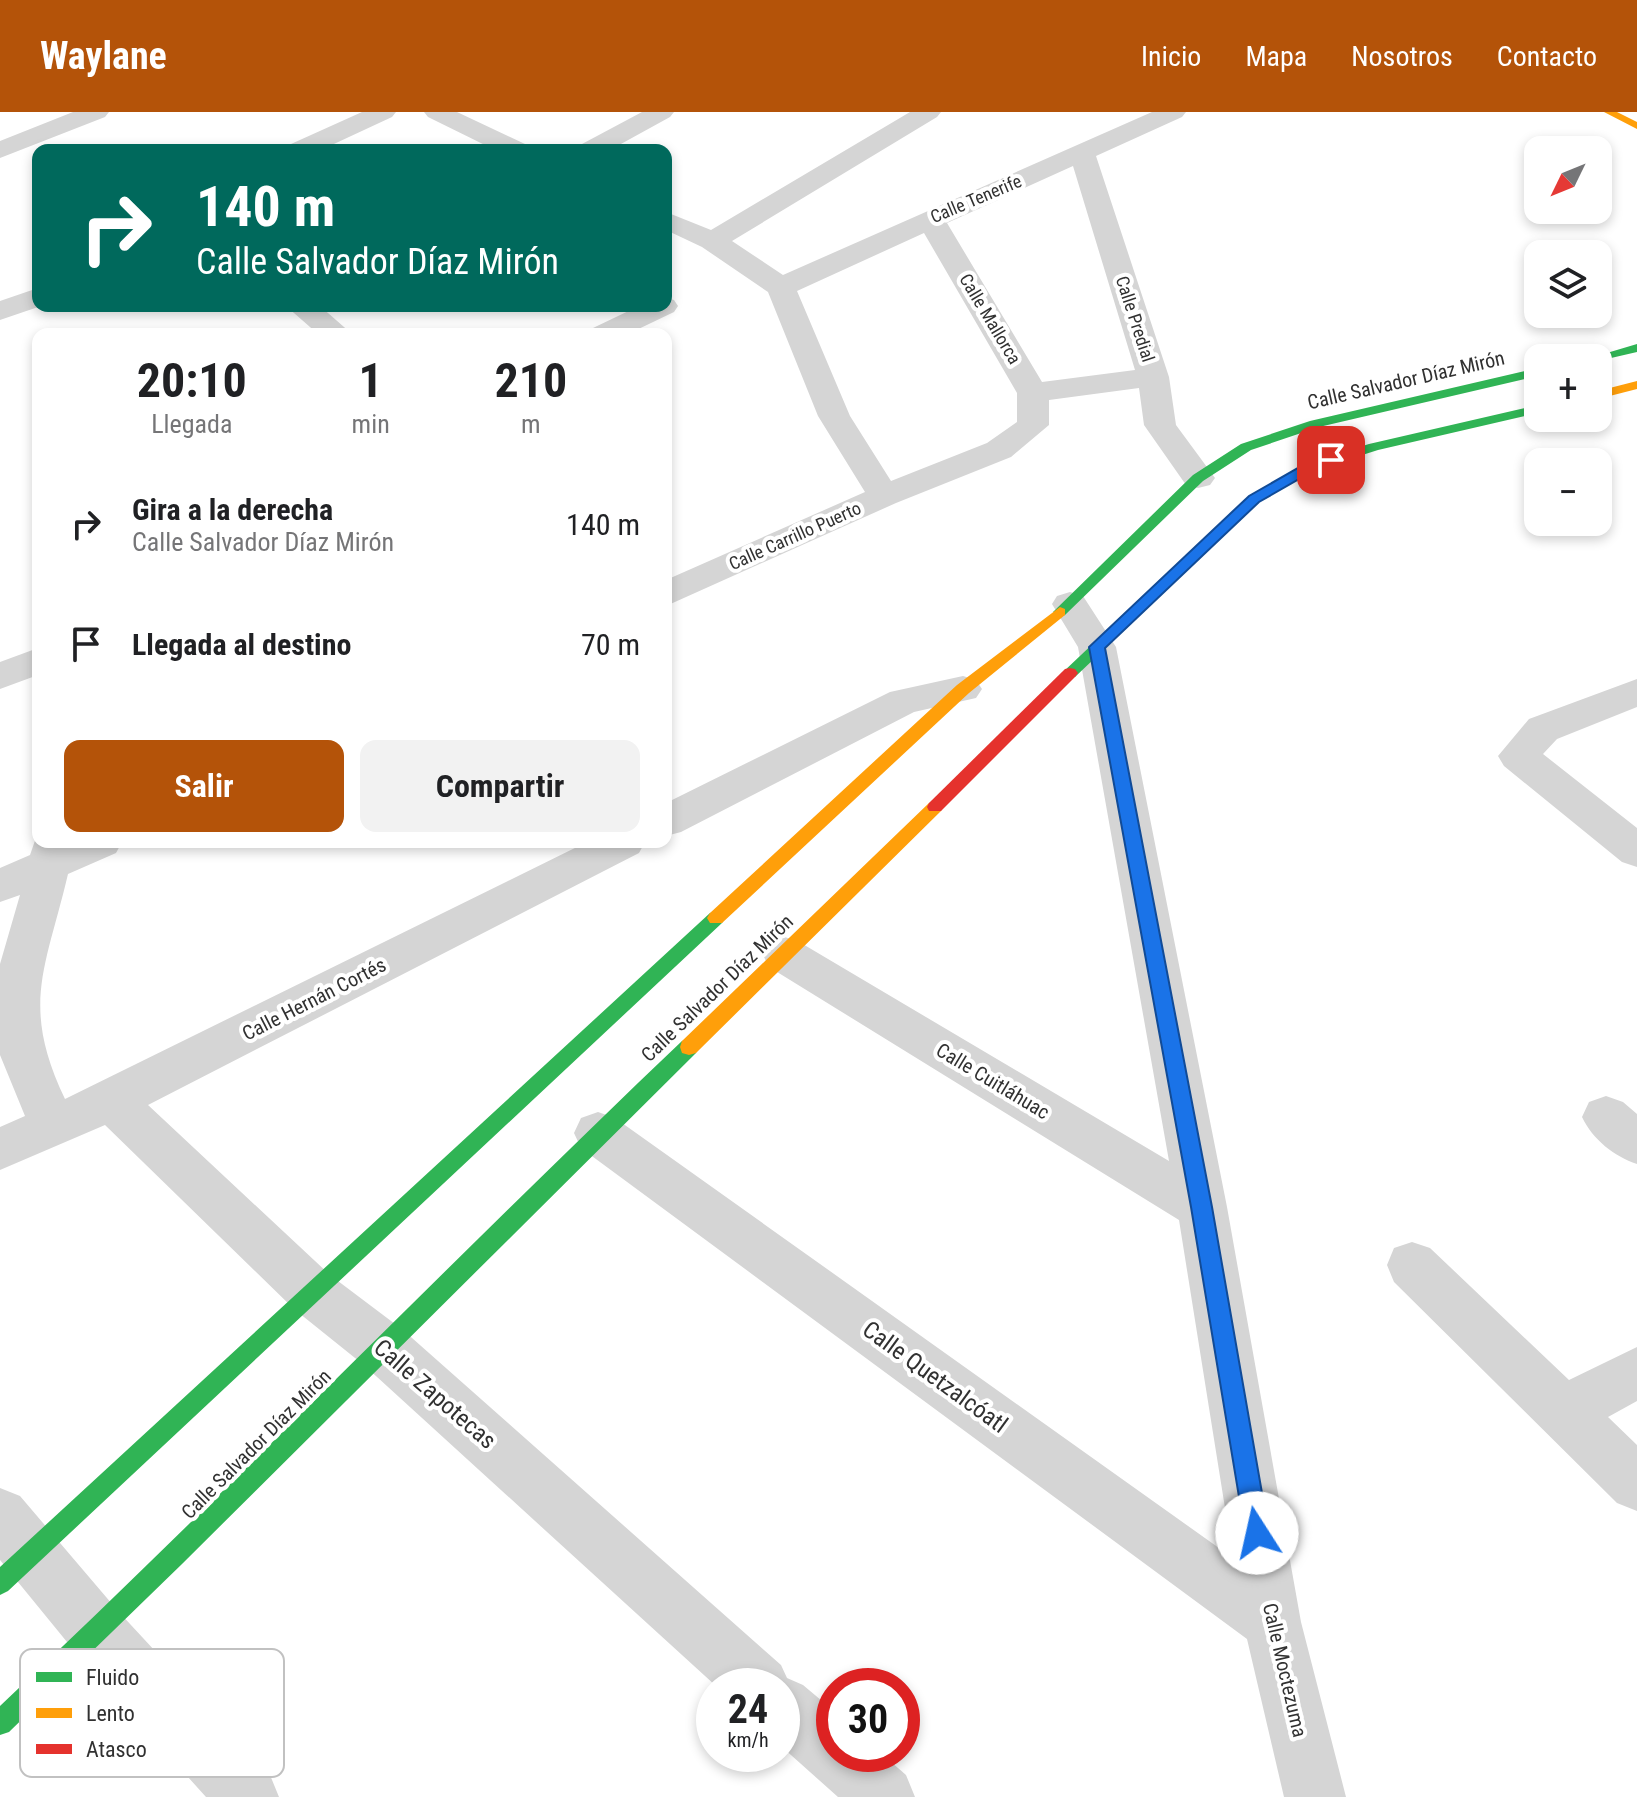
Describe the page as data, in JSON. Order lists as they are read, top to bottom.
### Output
{
  "streets": {
    "street": [
      "Calle Tenerife",
      "Calle Mallorca",
      "Calle Predial",
      "Calle Salvador Díaz Mirón",
      "Calle Carrillo Puerto",
      "Calle Hernán Cortés",
      "Calle Cuitláhuac",
      "Calle Quetzalcóatl",
      "Calle Zapotecas",
      "Calle Moctezuma"
    ]
  },
  "crossings": [
    ["Calle Tenerife", "Calle Mallorca"],
    ["Calle Tenerife", "Calle Predial"],
    ["Calle Tenerife", "Calle Carrillo Puerto"],
    ["Calle Predial", "Calle Salvador Díaz Mirón"],
    ["Calle Salvador Díaz Mirón", "Calle Cuitláhuac"],
    ["Calle Salvador Díaz Mirón", "Calle Quetzalcóatl"],
    ["Calle Salvador Díaz Mirón", "Calle Zapotecas"],
    ["Calle Salvador Díaz Mirón", "Calle Moctezuma"],
    ["Calle Hernán Cortés", "Calle Zapotecas"],
    ["Calle Cuitláhuac", "Calle Moctezuma"],
    ["Calle Quetzalcóatl", "Calle Moctezuma"]
  ],
  "legend": ["Fluido", "Lento", "Atasco"],
  "north": "bottom left",
  "page": {
    "header": "Waylane",
    "nav": [
      "Inicio",
      "Mapa",
      "Nosotros",
      "Contacto"
    ],
    "map_buttons": ["+", "−"],
    "turn": ["140 m", "Calle Salvador Díaz Mirón"],
    "eta": [
      "20:10",
      "Llegada",
      "1",
      "min",
      "210",
      "m"
    ],
    "list": [
      {
        "name": "Gira a la derecha",
        "note": "Calle Salvador Díaz Mirón",
        "value": "140 m"
      },
      {
        "name": "Llegada al destino",
        "value": "70 m"
      }
    ],
    "buttons": ["Salir", "Compartir"],
    "speed": "24 km/h",
    "limit": "30"
  }
}
